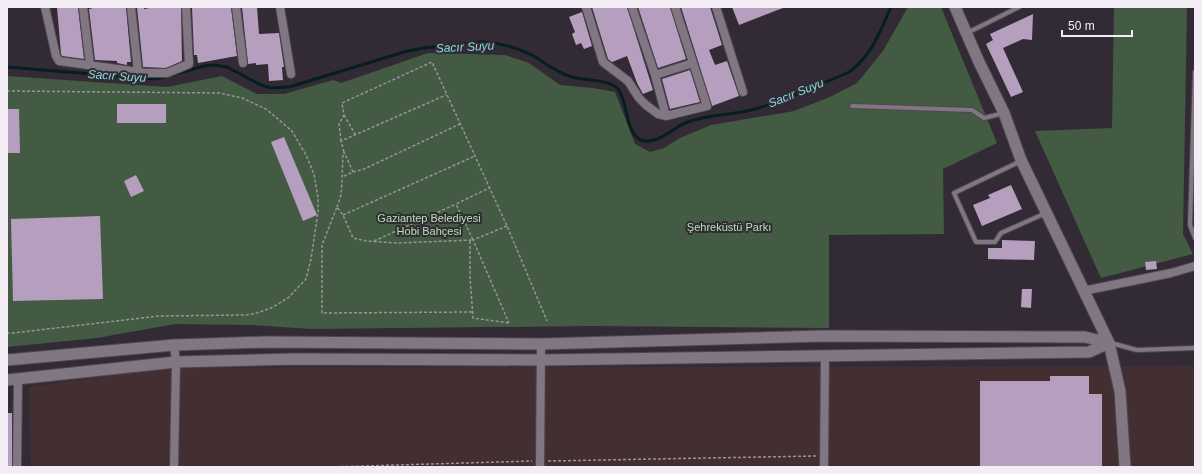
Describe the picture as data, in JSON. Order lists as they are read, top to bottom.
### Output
{
  "water": ["Sacır Suyu"],
  "parks": ["Gaziantep Belediyesi Hobi Bahçesi", "Şehreküstü Parkı"],
  "scale_bar": "50 m"
}
